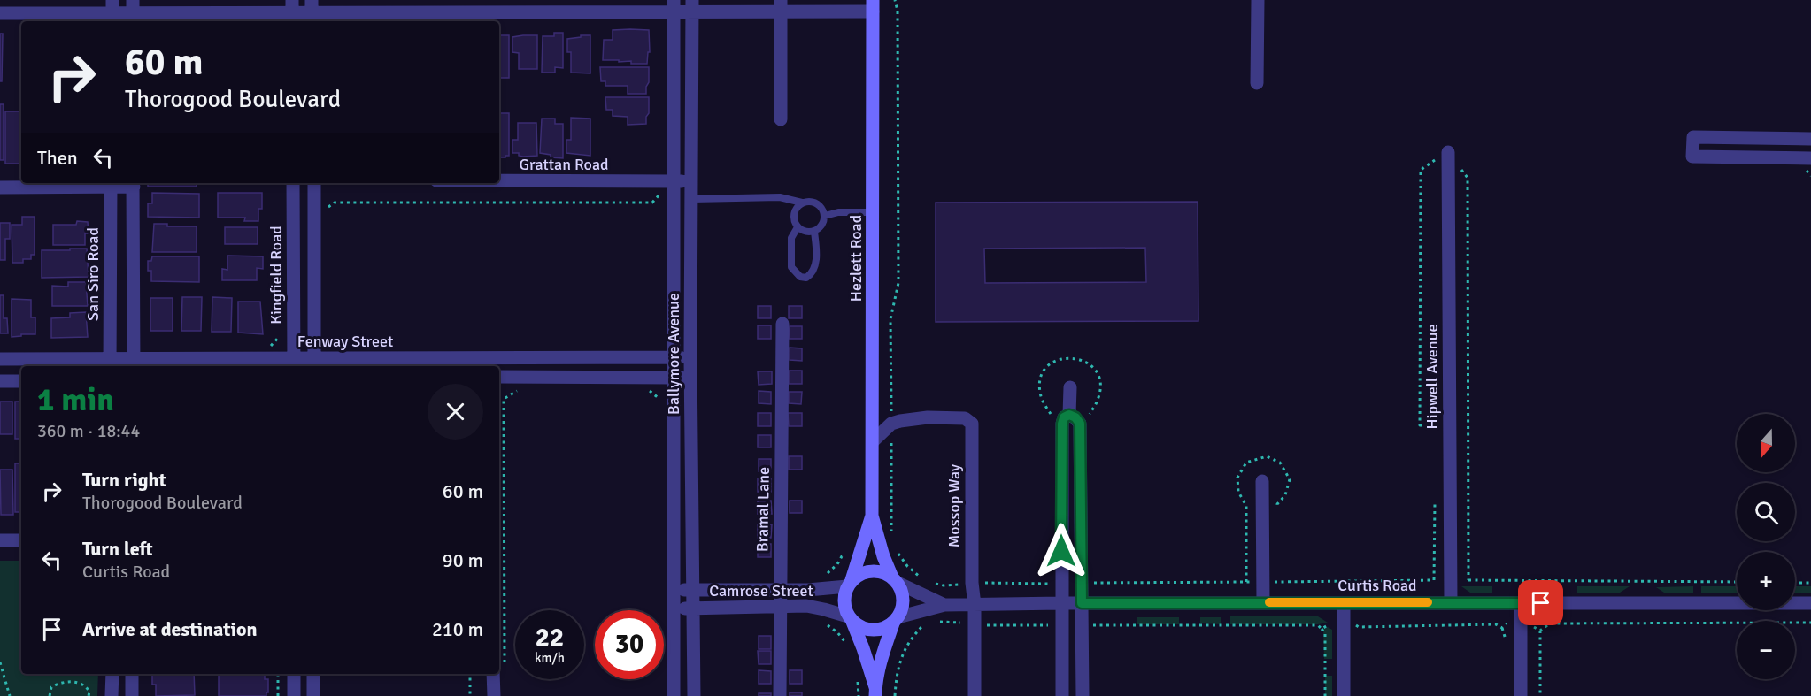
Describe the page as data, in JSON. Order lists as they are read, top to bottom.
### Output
{
  "streets": {
    "main road": ["Hezlett Road"],
    "street": [
      "Grattan Road",
      "San Siro Road",
      "Kingfield Road",
      "Fenway Street",
      "Ballymore Avenue",
      "Hipwell Avenue",
      "Mossop Way",
      "Bramal Lane",
      "Curtis Road",
      "Camrose Street"
    ]
  },
  "crossings": [
    ["Grattan Road", "Ballymore Avenue"],
    ["Hezlett Road", "Curtis Road"],
    ["Hezlett Road", "Camrose Street"],
    ["San Siro Road", "Fenway Street"],
    ["Kingfield Road", "Fenway Street"],
    ["Fenway Street", "Ballymore Avenue"],
    ["Ballymore Avenue", "Camrose Street"],
    ["Hipwell Avenue", "Curtis Road"],
    ["Mossop Way", "Curtis Road"],
    ["Bramal Lane", "Camrose Street"],
    ["Curtis Road", "Camrose Street"]
  ],
  "north": "bottom",
  "page": {
    "turn": ["60 m", "Thorogood Boulevard"],
    "then": "Then",
    "heading": ["1 min", "360 m · 18:44"],
    "map_buttons": ["+", "−"],
    "list": [
      {
        "name": "Turn right",
        "note": "Thorogood Boulevard",
        "value": "60 m"
      },
      {
        "name": "Turn left",
        "note": "Curtis Road",
        "value": "90 m"
      },
      {
        "name": "Arrive at destination",
        "value": "210 m"
      }
    ],
    "speed": "22 km/h",
    "limit": "30"
  }
}
